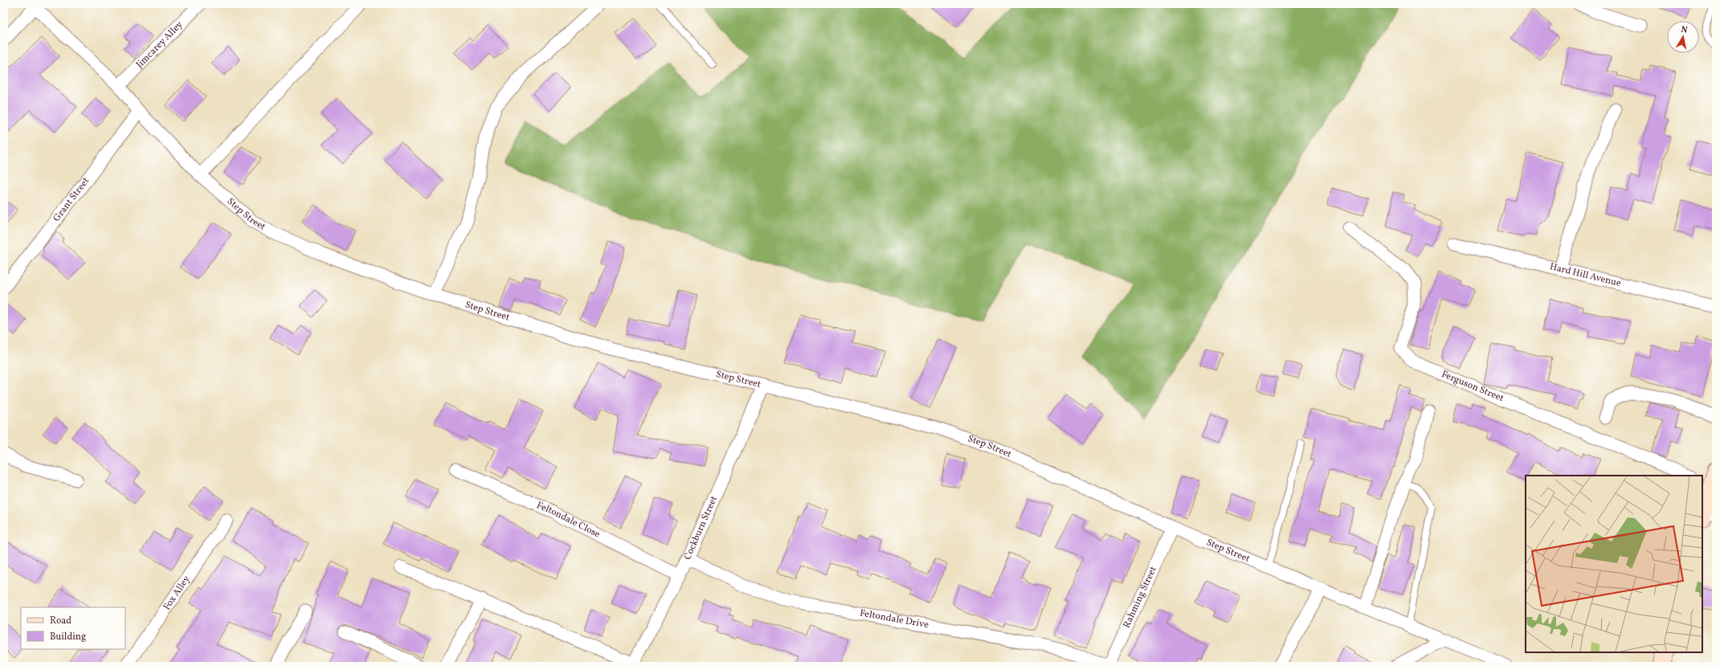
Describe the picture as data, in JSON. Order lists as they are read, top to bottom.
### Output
{
  "streets": {
    "street": [
      "Jimcarey Alley",
      "Grant Street",
      "Step Street",
      "Hard Hill Avenue",
      "Ferguson Street",
      "Feltondale Close",
      "Cockburn Street",
      "Fox Alley",
      "Rahming Street",
      "Feltondale Drive"
    ]
  },
  "crossings": [
    ["Jimcarey Alley", "Step Street"],
    ["Grant Street", "Step Street"],
    ["Step Street", "Cockburn Street"],
    ["Step Street", "Rahming Street"],
    ["Feltondale Close", "Cockburn Street"],
    ["Cockburn Street", "Feltondale Drive"]
  ],
  "legend": ["Road", "Building"],
  "north": "top"
}
